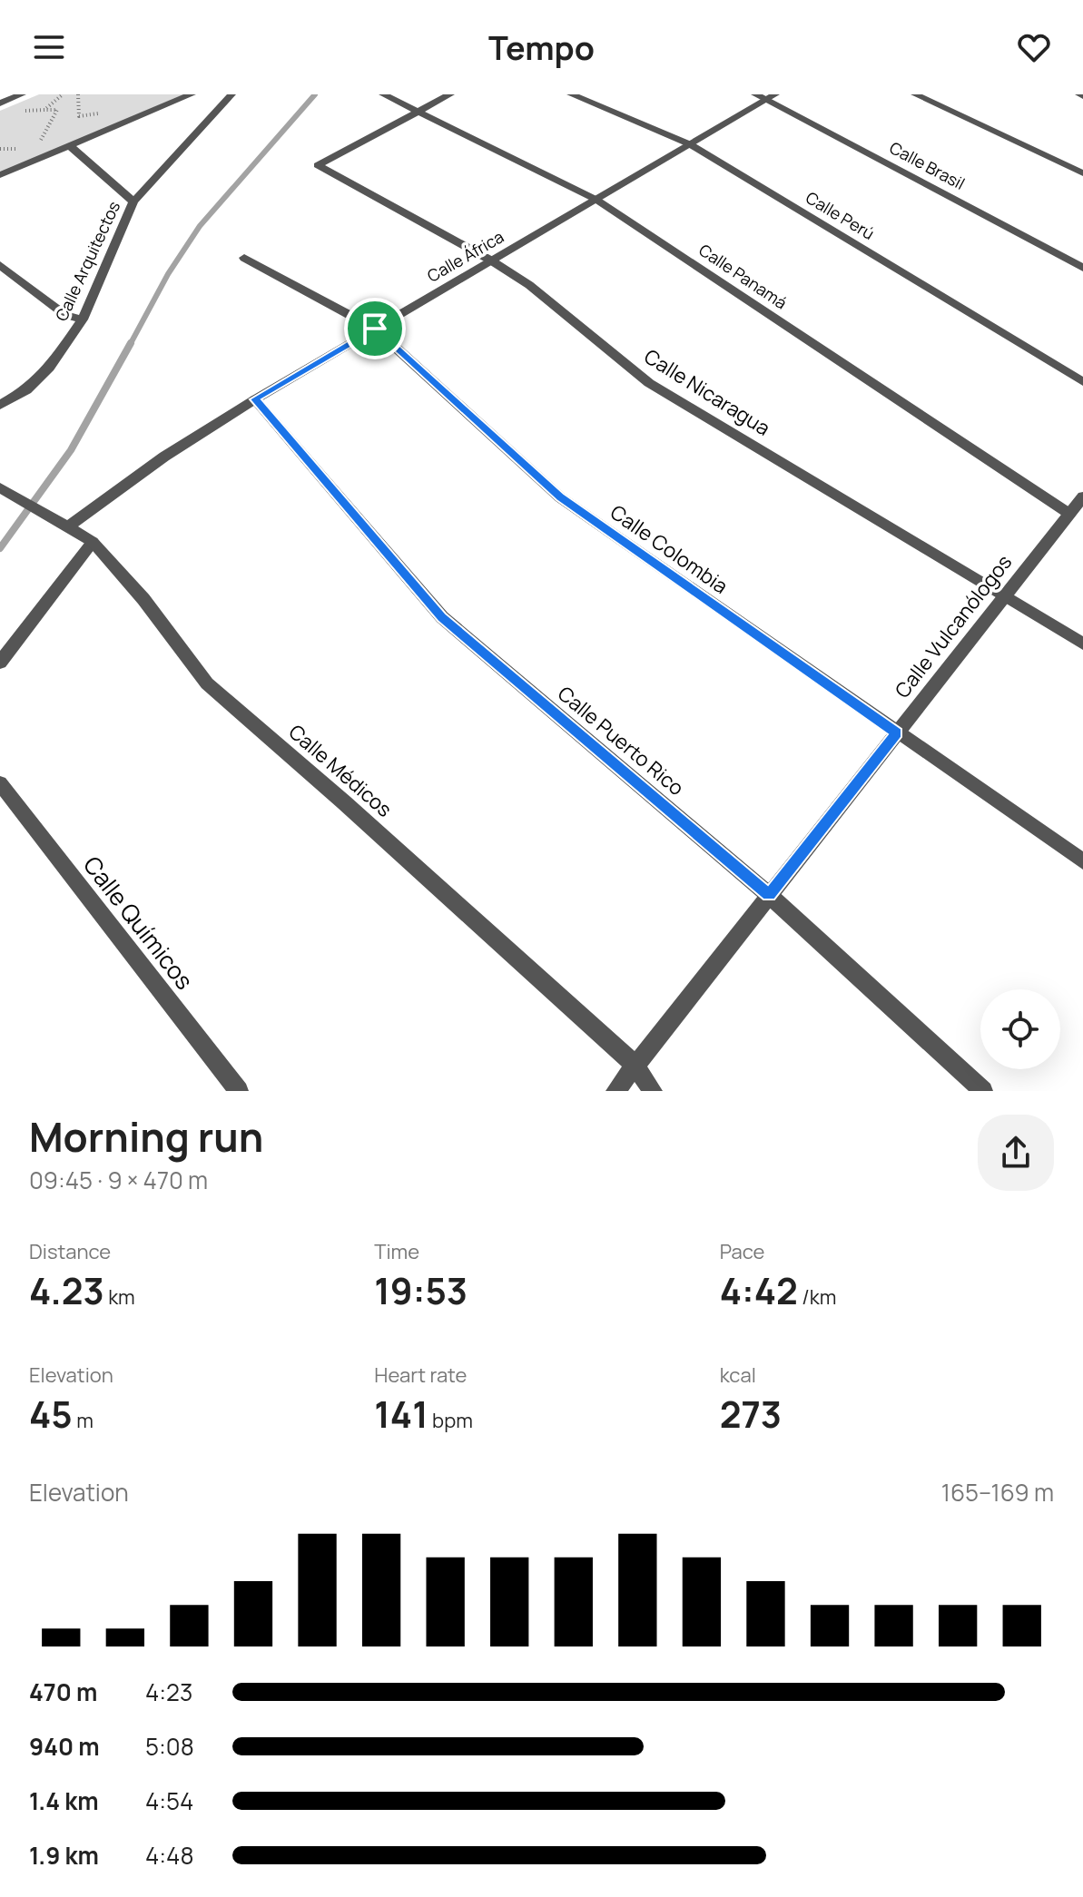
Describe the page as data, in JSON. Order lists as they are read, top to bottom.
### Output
{
  "streets": {
    "street": [
      "Calle Brasil",
      "Calle Perú",
      "Calle África",
      "Calle Arquitectos",
      "Calle Panamá",
      "Calle Nicaragua",
      "Calle Colombia",
      "Calle Vulcanólogos",
      "Calle Puerto Rico",
      "Calle Médicos",
      "Calle Químicos"
    ]
  },
  "crossings": [
    ["Calle Brasil", "Calle África"],
    ["Calle Perú", "Calle África"],
    ["Calle África", "Calle Panamá"],
    ["Calle África", "Calle Nicaragua"],
    ["Calle África", "Calle Colombia"],
    ["Calle África", "Calle Puerto Rico"],
    ["Calle África", "Calle Médicos"],
    ["Calle Panamá", "Calle Nicaragua"],
    ["Calle Panamá", "Calle Vulcanólogos"],
    ["Calle Nicaragua", "Calle Vulcanólogos"],
    ["Calle Colombia", "Calle Vulcanólogos"],
    ["Calle Vulcanólogos", "Calle Puerto Rico"],
    ["Calle Vulcanólogos", "Calle Médicos"]
  ],
  "page": {
    "header": "Tempo",
    "heading": ["Morning run", "09:45 · 9 × 470 m"],
    "stats": [
      ["Distance", "4.23 km"],
      ["Time", "19:53"],
      ["Pace", "4:42 /km"],
      ["Elevation", "45 m"],
      ["Heart rate", "141 bpm"],
      ["kcal", "273"]
    ],
    "chart": ["Elevation", "165–169 m"],
    "list": [
      {
        "name": "470 m",
        "note": "4:23"
      },
      {
        "name": "940 m",
        "note": "5:08"
      },
      {
        "name": "1.4 km",
        "note": "4:54"
      },
      {
        "name": "1.9 km",
        "note": "4:48"
      }
    ]
  }
}
